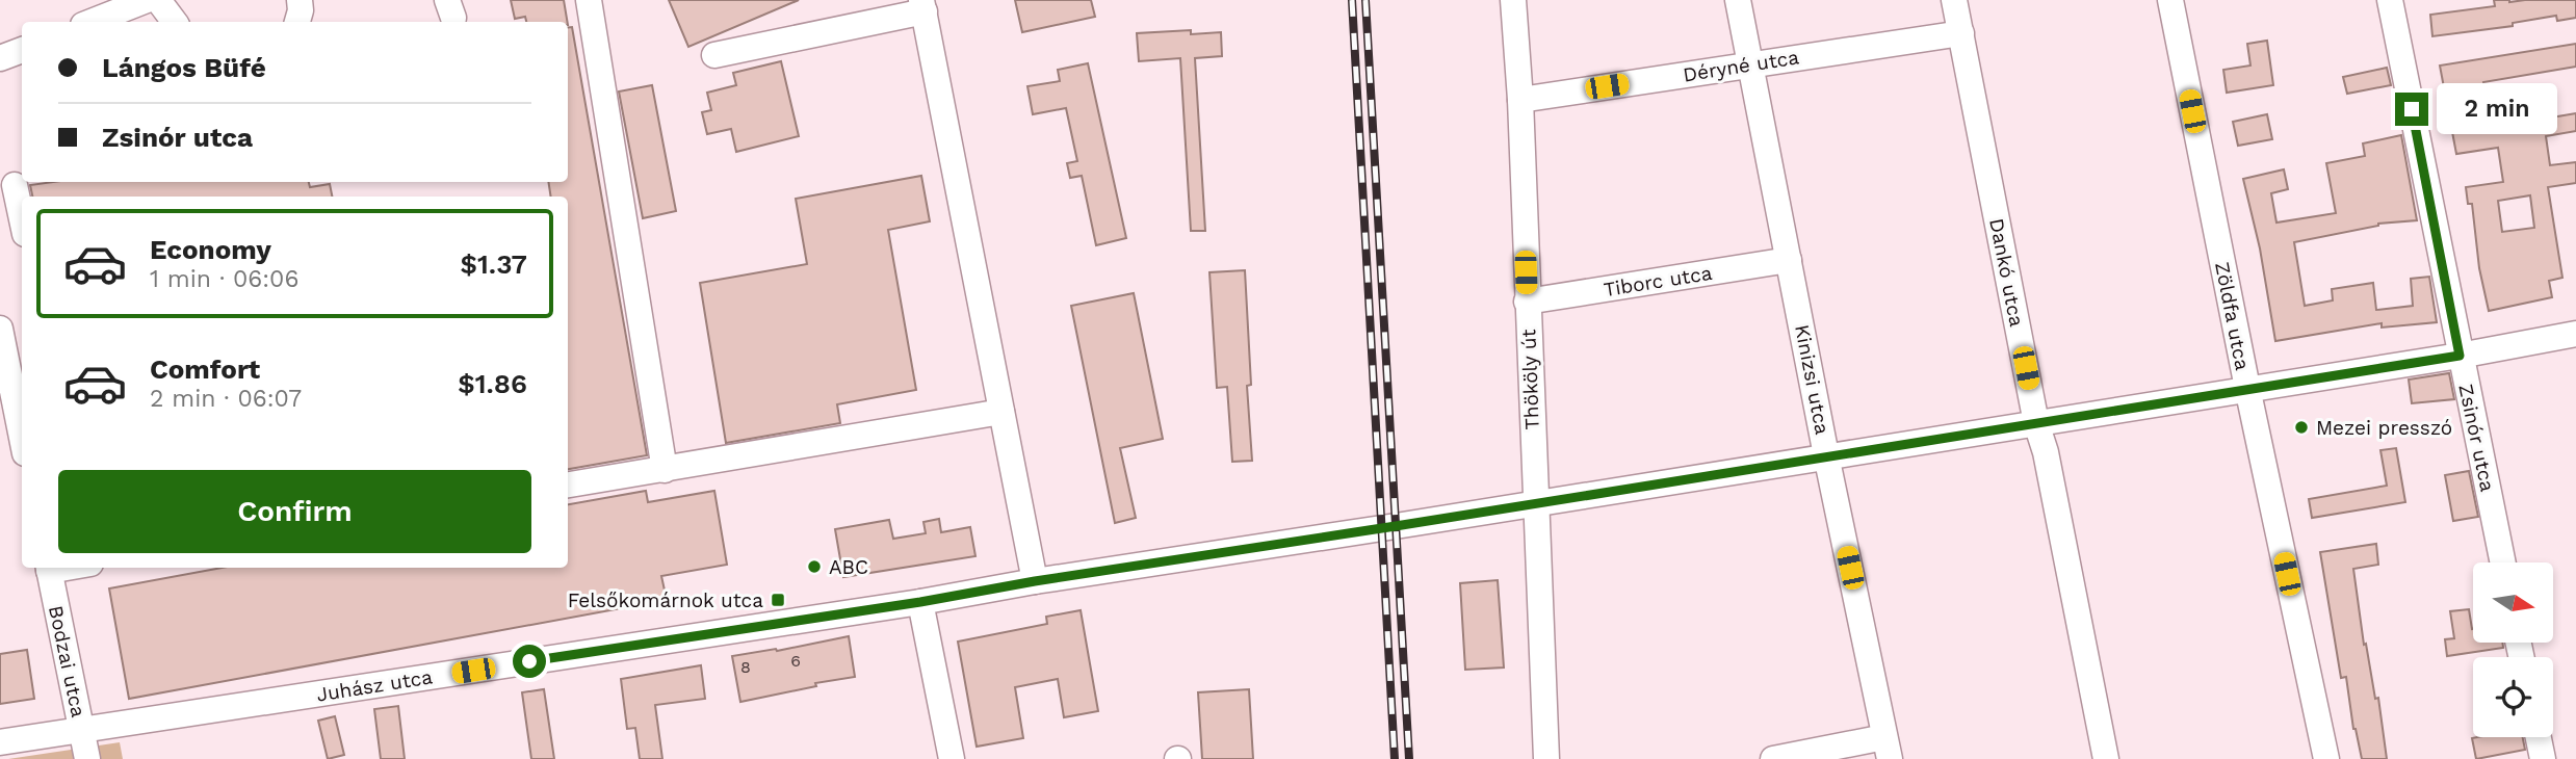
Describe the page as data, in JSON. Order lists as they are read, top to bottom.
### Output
{
  "streets": {
    "street": [
      "Déryné utca",
      "Dankó utca",
      "Tiborc utca",
      "Zöldfa utca",
      "Thököly út",
      "Kinizsi utca",
      "Zsinór utca",
      "Bodzai utca",
      "Juhász utca"
    ]
  },
  "crossings": [
    ["Déryné utca", "Dankó utca"],
    ["Déryné utca", "Thököly út"],
    ["Déryné utca", "Kinizsi utca"],
    ["Dankó utca", "Juhász utca"],
    ["Tiborc utca", "Thököly út"],
    ["Tiborc utca", "Kinizsi utca"],
    ["Zöldfa utca", "Juhász utca"],
    ["Thököly út", "Juhász utca"],
    ["Kinizsi utca", "Juhász utca"],
    ["Zsinór utca", "Juhász utca"],
    ["Bodzai utca", "Juhász utca"]
  ],
  "places": {
    "other": ["Mezei presszó", "ABC"],
    "transit": ["Felsőkomárnok utca"]
  },
  "house_numbers": ["6", "8"],
  "north": "right",
  "page": {
    "banner": ["Lángos Büfé", "Zsinór utca"],
    "bubble": "2 min",
    "list": [
      {
        "name": "Economy",
        "note": "1 min · 06:06",
        "value": "$1.37"
      },
      {
        "name": "Comfort",
        "note": "2 min · 06:07",
        "value": "$1.86"
      }
    ],
    "buttons": "Confirm"
  }
}
